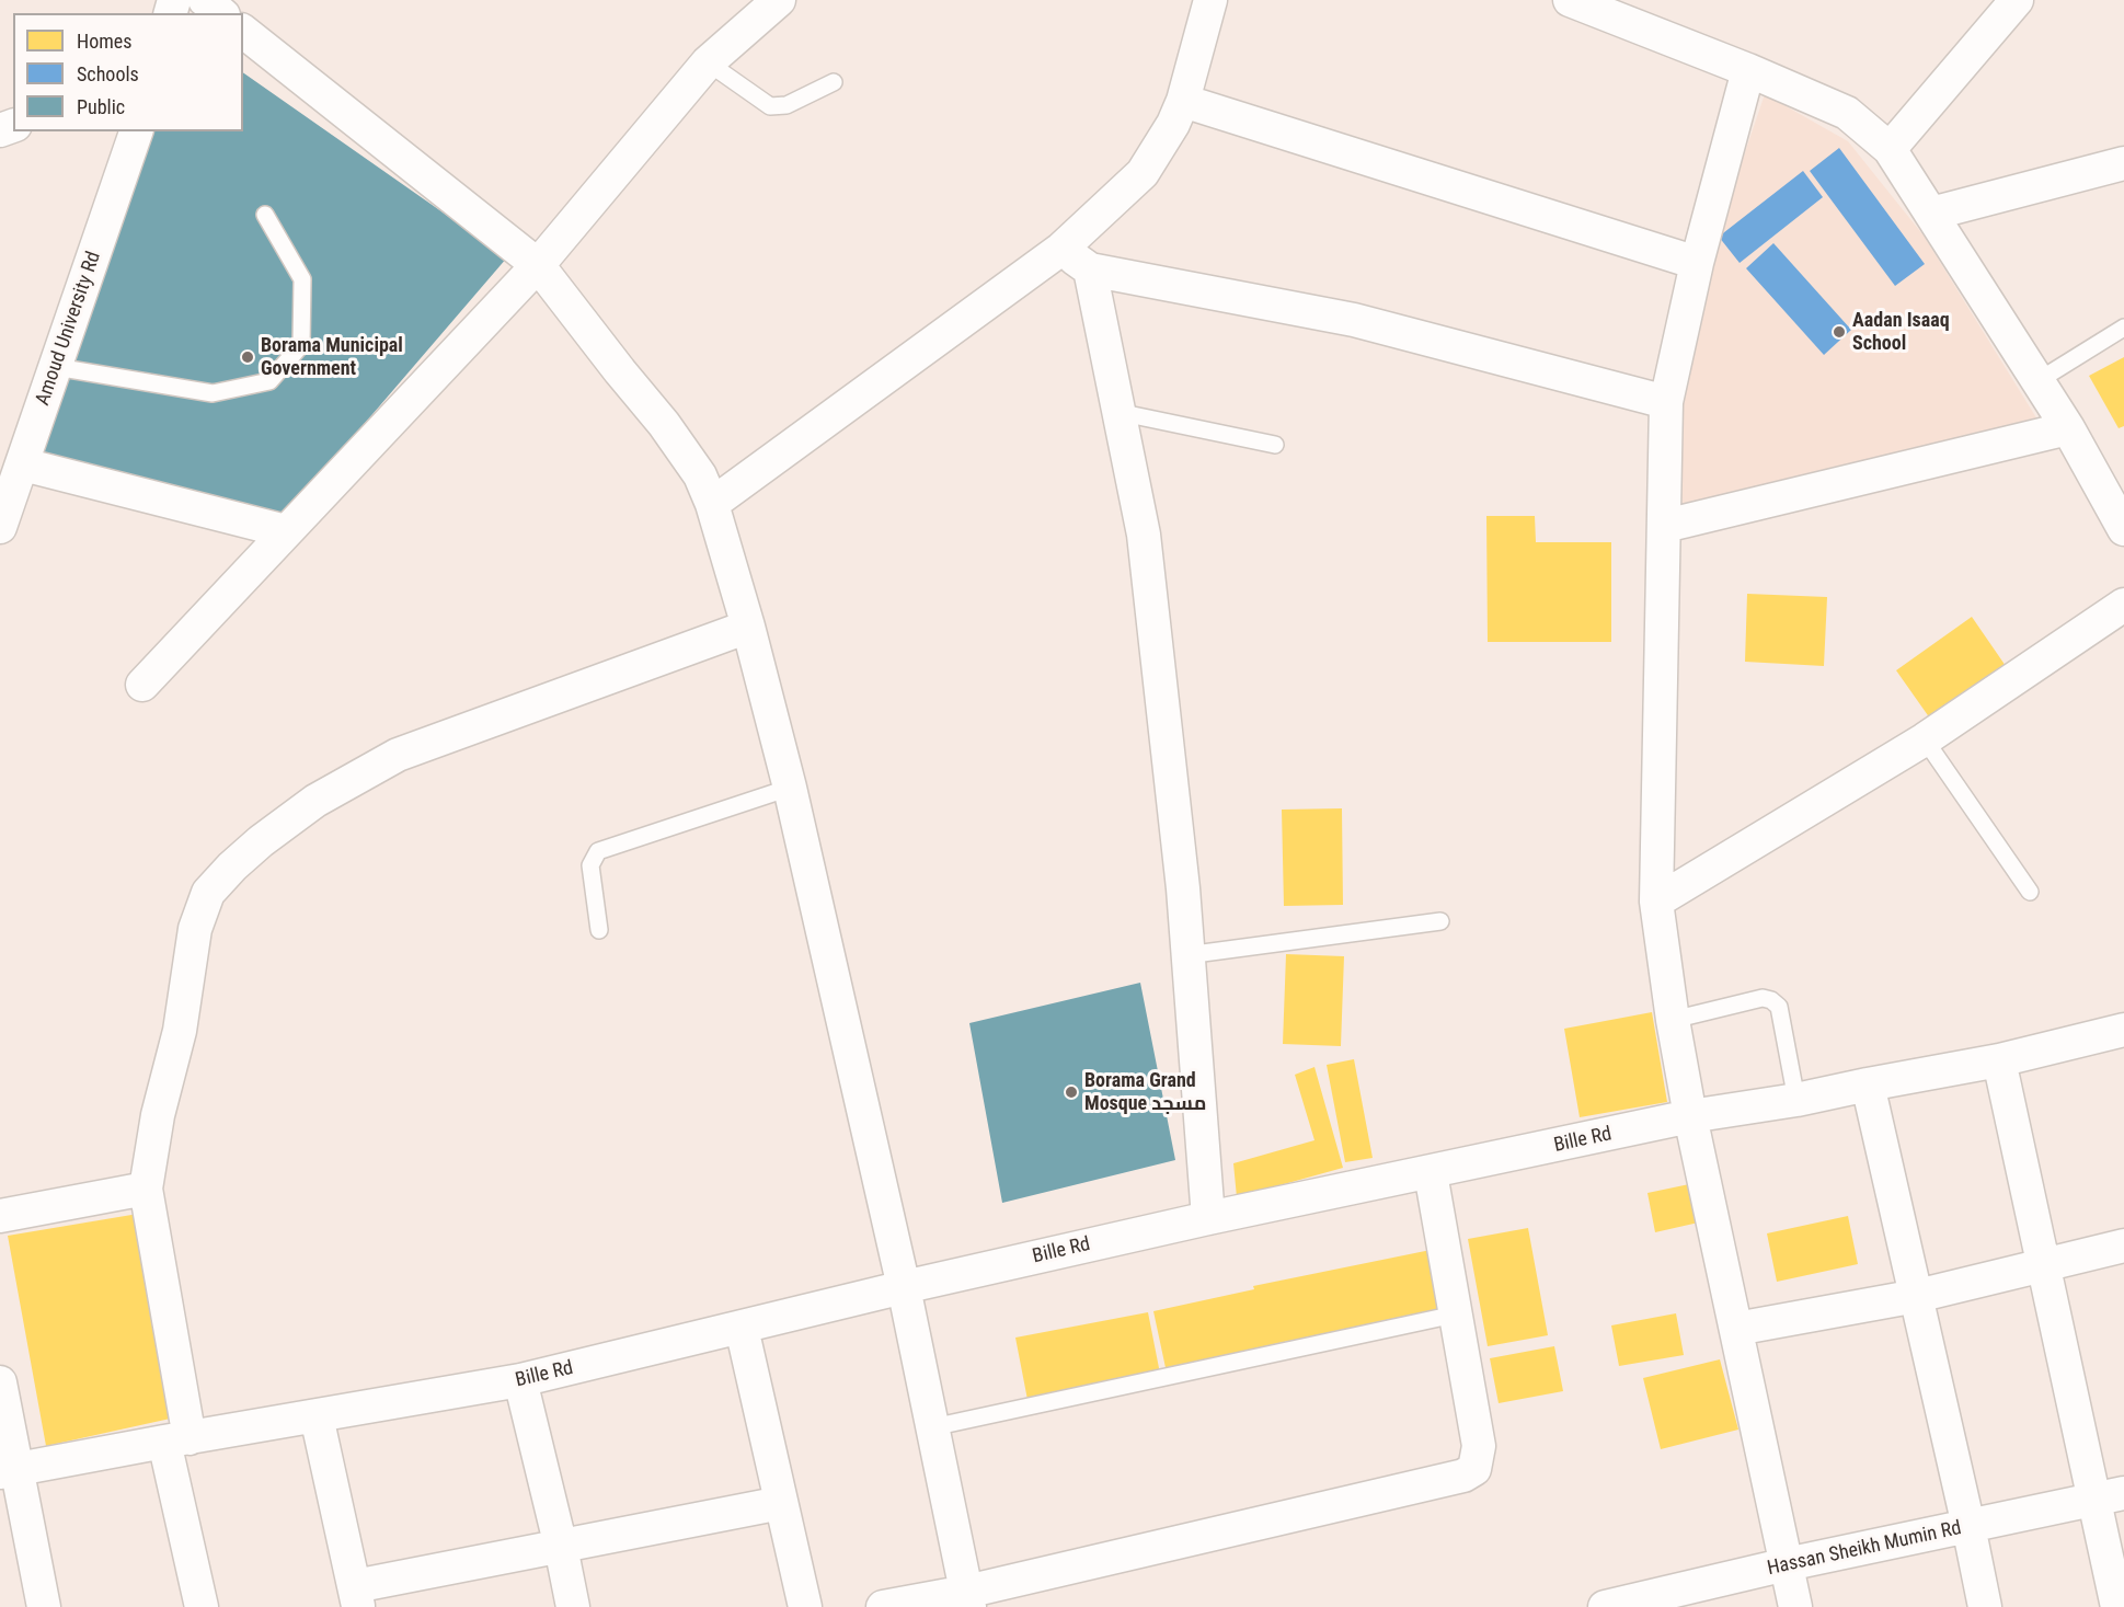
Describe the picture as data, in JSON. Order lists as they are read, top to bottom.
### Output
{
  "streets": {
    "street": ["Amoud University Rd", "Bille Rd", "Hassan Sheikh Mumin Rd"]
  },
  "places": ["Aadan Isaaq School", "Borama Municipal Government", "Borama Grand Mosque مسجد"],
  "legend": ["Homes", "Schools", "Public"]
}
